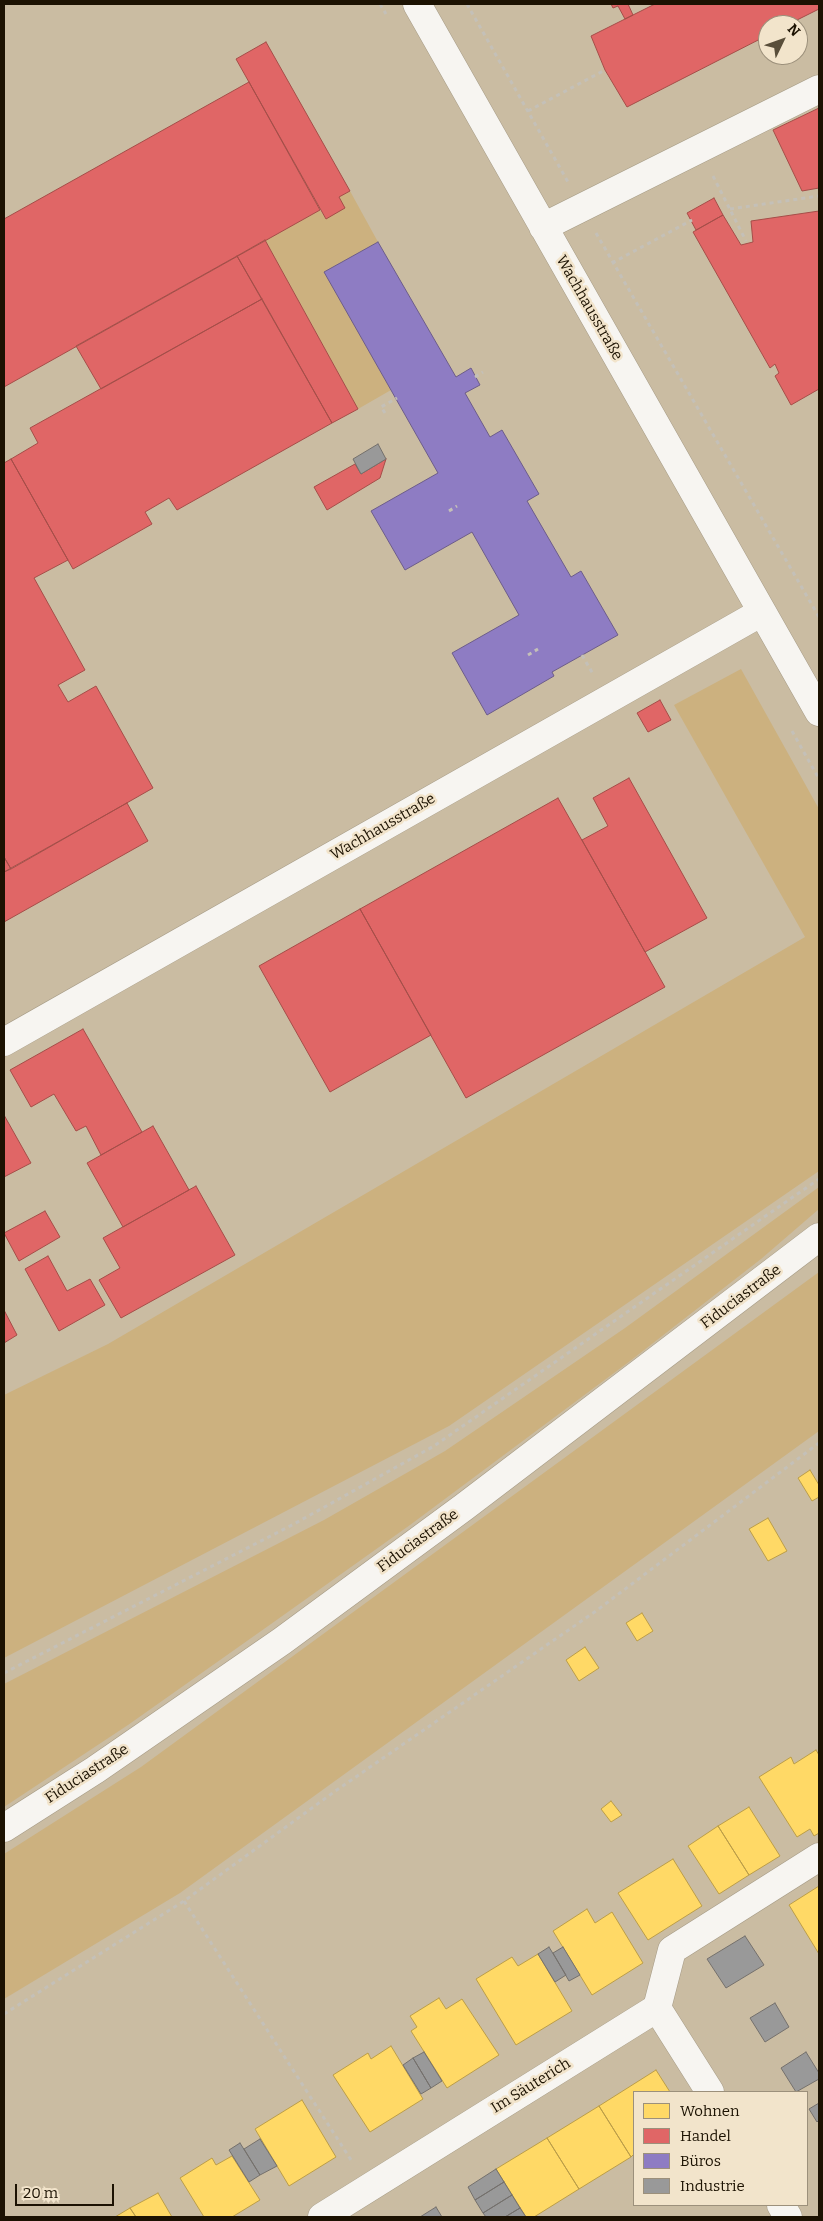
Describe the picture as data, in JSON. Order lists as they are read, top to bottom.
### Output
{
  "streets": {
    "street": ["Wachhausstraße", "Fiduciastraße", "Im Säuterich"]
  },
  "legend": [
    "Wohnen",
    "Handel",
    "Büros",
    "Industrie"
  ],
  "scale_bar": "20 m",
  "north": "top right"
}
